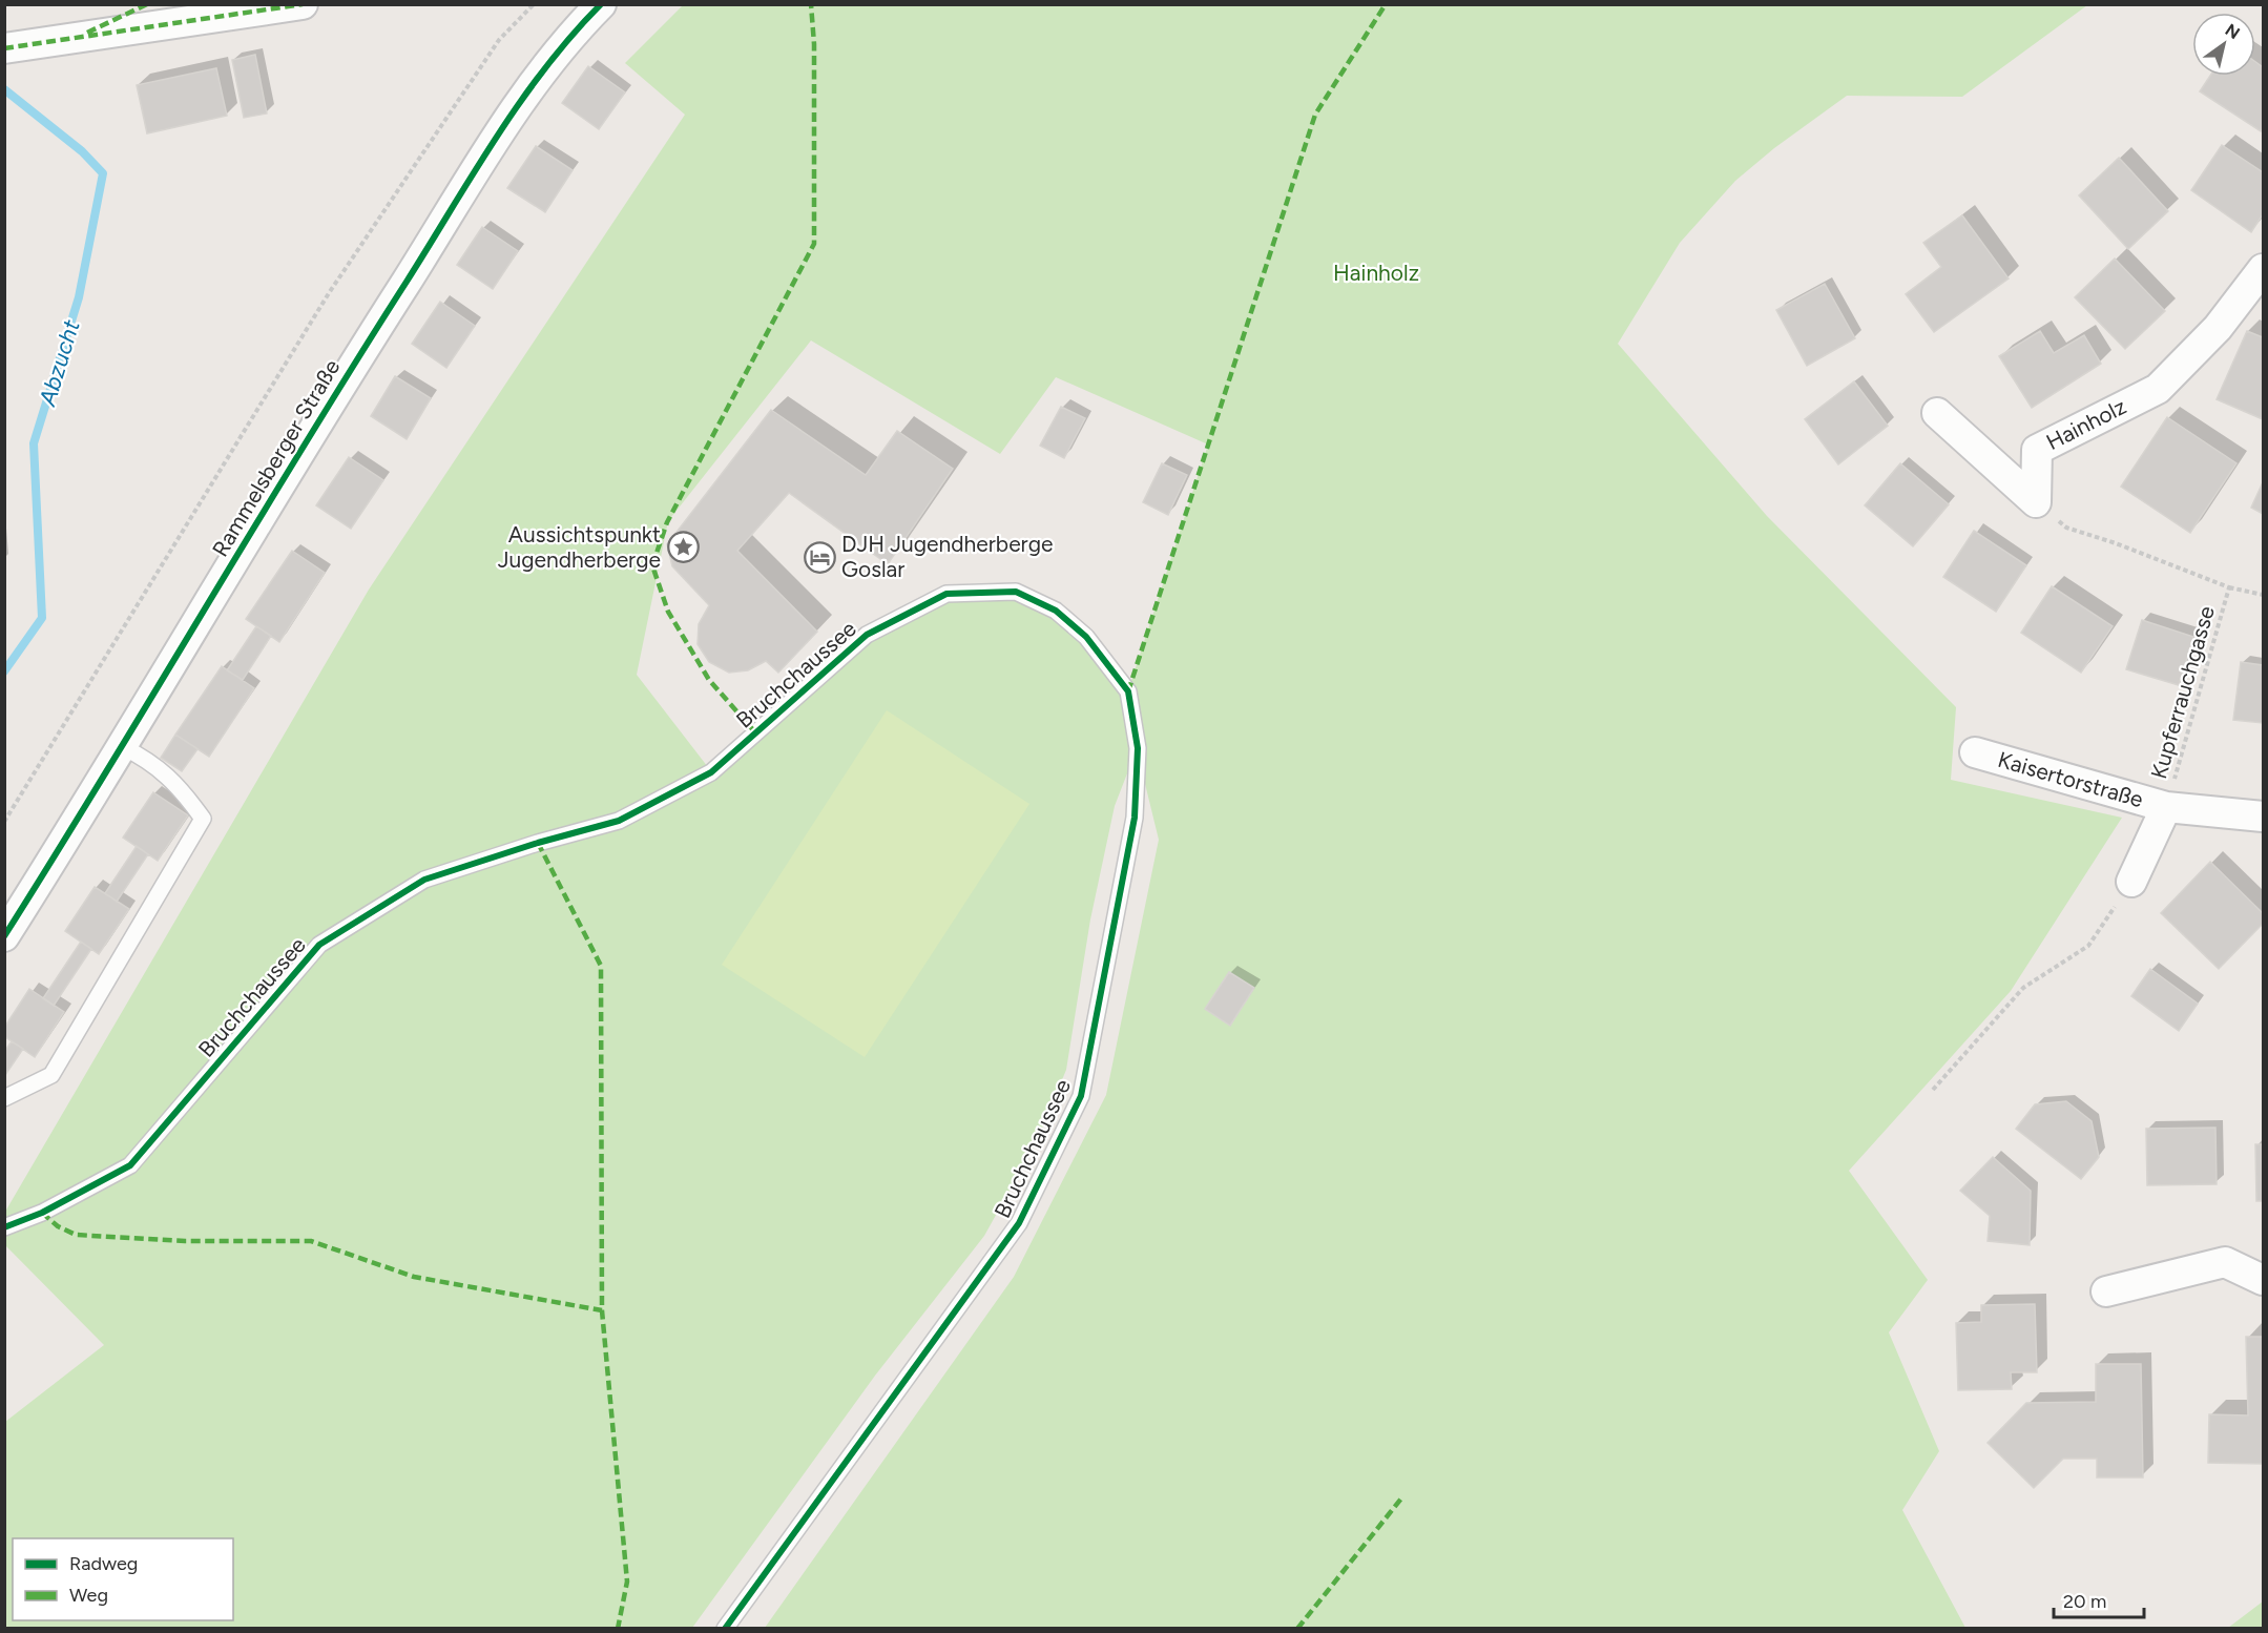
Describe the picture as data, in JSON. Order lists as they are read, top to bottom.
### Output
{
  "streets": {
    "street": ["Hainholz", "Rammelsberger Straße", "Kaisertorstraße"],
    "lane": ["Bruchchaussee"],
    "path": ["Kupferrauchgasse"]
  },
  "crossings": [
    ["Kupferrauchgasse", "Kaisertorstraße"]
  ],
  "water": ["Abzucht"],
  "parks": ["Hainholz"],
  "places": {
    "place": ["Aussichtspunkt Jugendherberge"],
    "hotel": ["DJH Jugendherberge Goslar"]
  },
  "legend": ["Radweg", "Weg"],
  "scale_bar": "20 m",
  "north": "top right"
}
